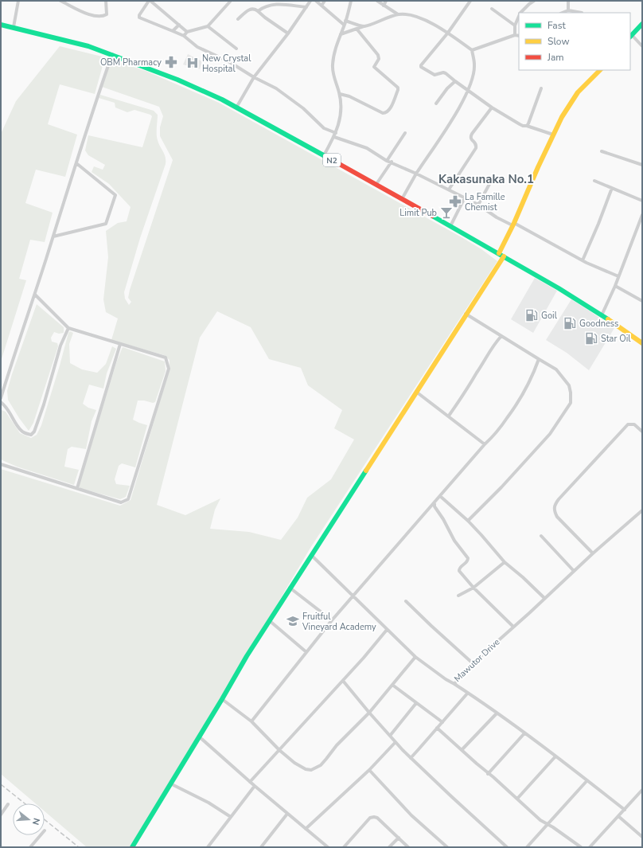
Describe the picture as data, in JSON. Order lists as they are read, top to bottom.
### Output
{
  "streets": {
    "main road": ["N2"],
    "street": ["Mawutor Drive"]
  },
  "districts": ["Kakasunaka No.1"],
  "places": {
    "pharmacy": ["OBM Pharmacy", "La Famille Chemist"],
    "hospital": ["New Crystal Hospital"],
    "bar": ["Limit Pub"],
    "fuel station": ["Goil", "Goodness", "Star Oil"],
    "school or university": ["Fruitful Vineyard Academy"]
  },
  "legend": ["Fast", "Slow", "Jam"],
  "north": "right"
}
